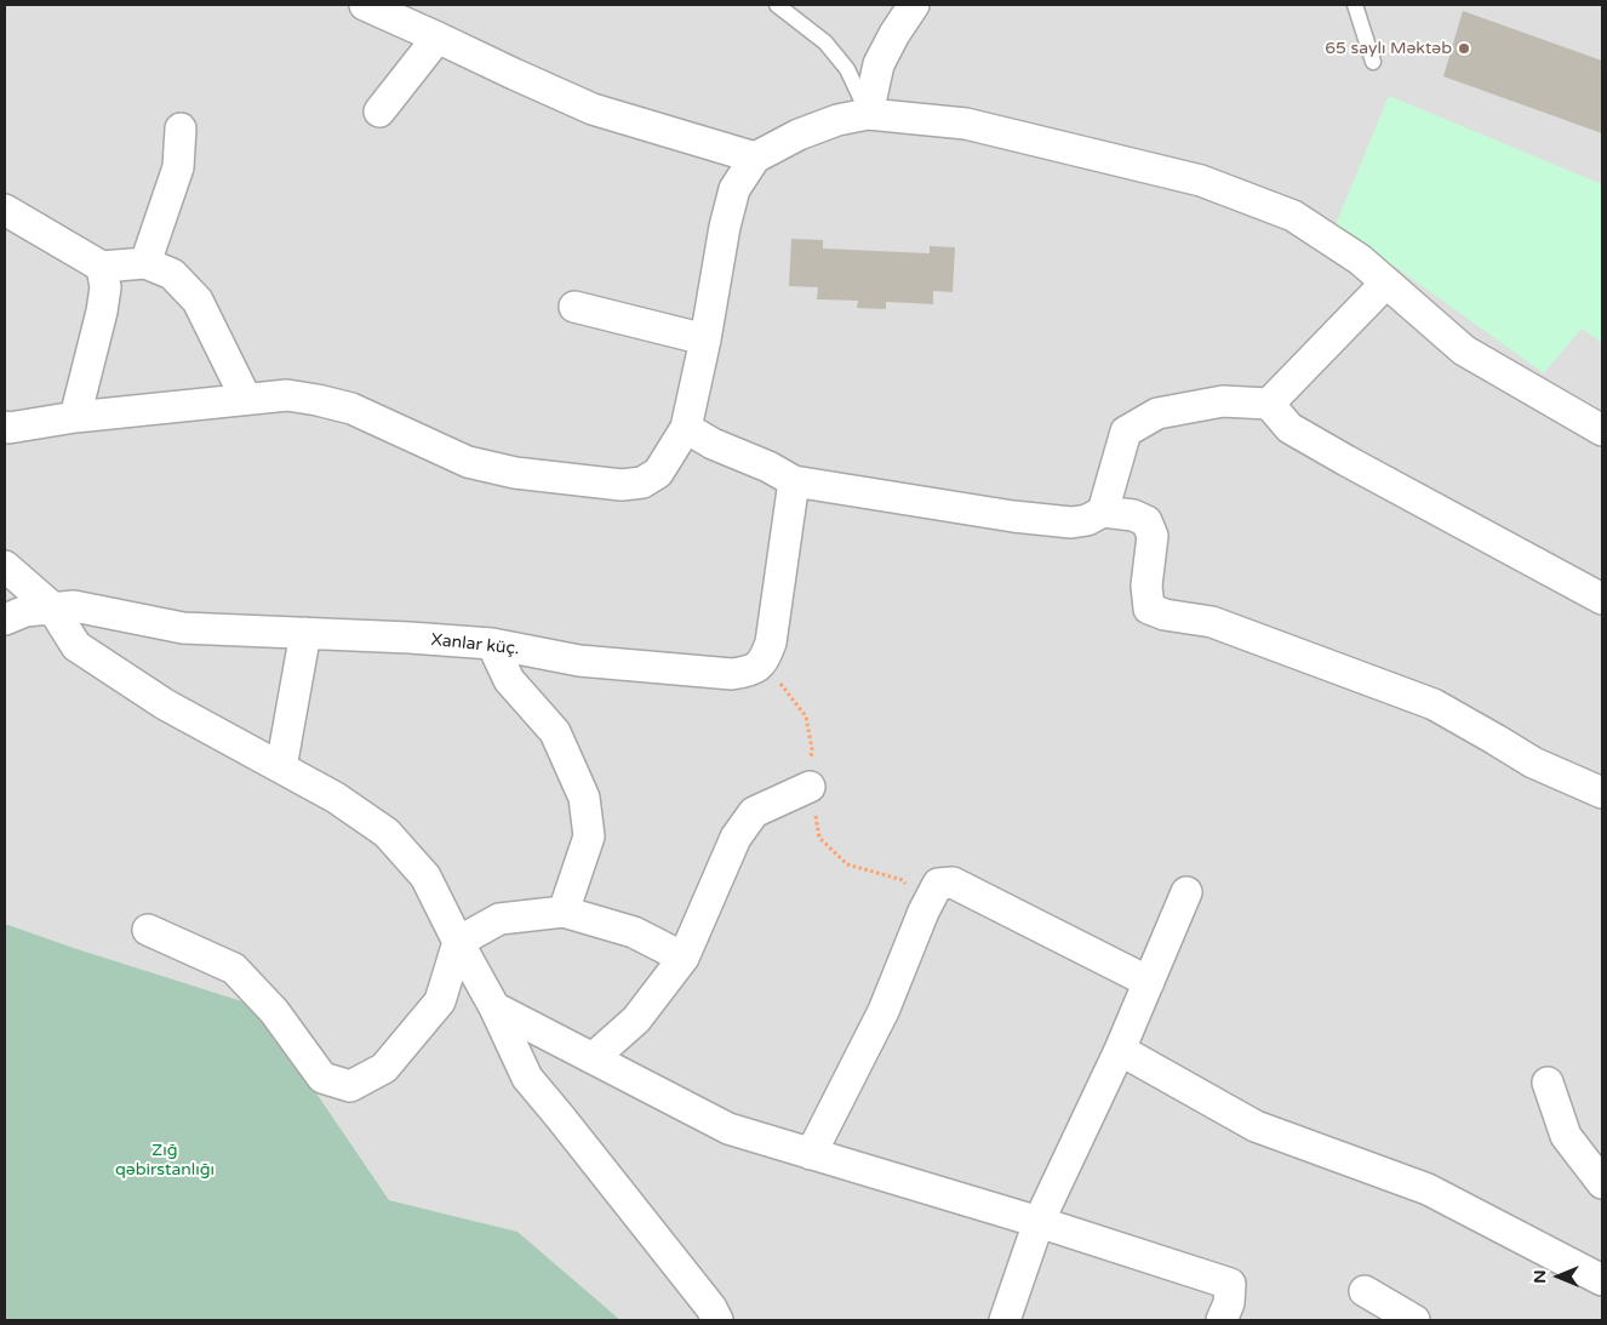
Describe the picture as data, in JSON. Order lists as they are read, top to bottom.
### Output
{
  "streets": {
    "street": ["Xanlar küç."]
  },
  "parks": ["Zığ qəbirstanlığı"],
  "places": ["65 saylı Məktəb"],
  "north": "left"
}
